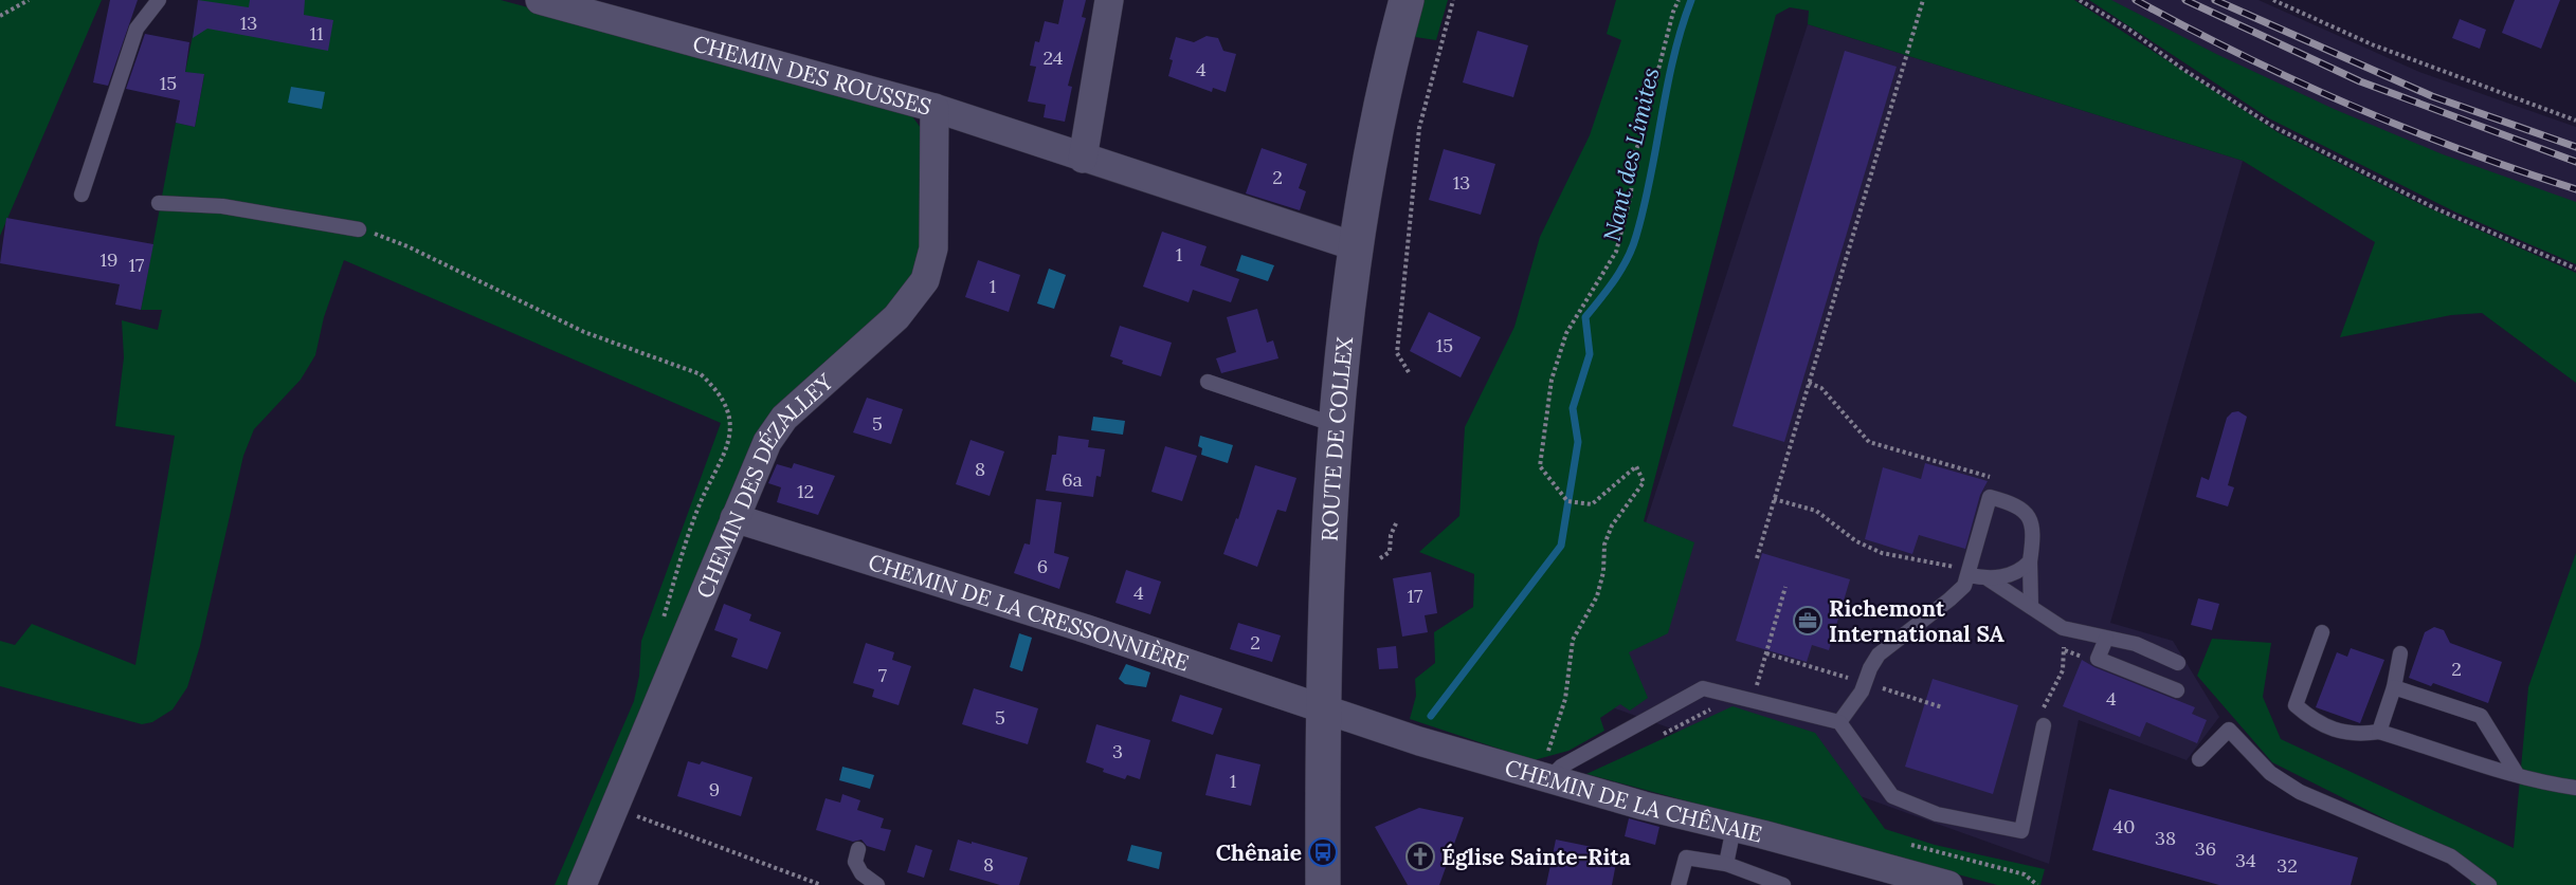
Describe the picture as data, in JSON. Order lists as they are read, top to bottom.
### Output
{
  "streets": {
    "street": [
      "CHEMIN DES ROUSSES",
      "ROUTE DE COLLEX",
      "CHEMIN DES DÉZALLEY",
      "CHEMIN DE LA CRESSONNIÈRE",
      "CHEMIN DE LA CHÊNAIE"
    ]
  },
  "crossings": [
    ["CHEMIN DES ROUSSES", "ROUTE DE COLLEX"],
    ["CHEMIN DES ROUSSES", "CHEMIN DES DÉZALLEY"],
    ["ROUTE DE COLLEX", "CHEMIN DE LA CRESSONNIÈRE"],
    ["ROUTE DE COLLEX", "CHEMIN DE LA CHÊNAIE"],
    ["CHEMIN DES DÉZALLEY", "CHEMIN DE LA CRESSONNIÈRE"],
    ["CHEMIN DE LA CRESSONNIÈRE", "CHEMIN DE LA CHÊNAIE"]
  ],
  "water": ["Nant des Limites"],
  "places": {
    "office": ["Richemont International SA"],
    "bus stop": ["Chênaie"],
    "church": ["Église Sainte-Rita"]
  },
  "house_numbers": [
    "13",
    "11",
    "24",
    "4",
    "15",
    "2",
    "13",
    "1",
    "19",
    "17",
    "1",
    "15",
    "5",
    "8",
    "6a",
    "12",
    "6",
    "4",
    "17",
    "2",
    "2",
    "7",
    "4",
    "5",
    "3",
    "1",
    "9",
    "40",
    "38",
    "36",
    "34",
    "8",
    "32"
  ]
}
